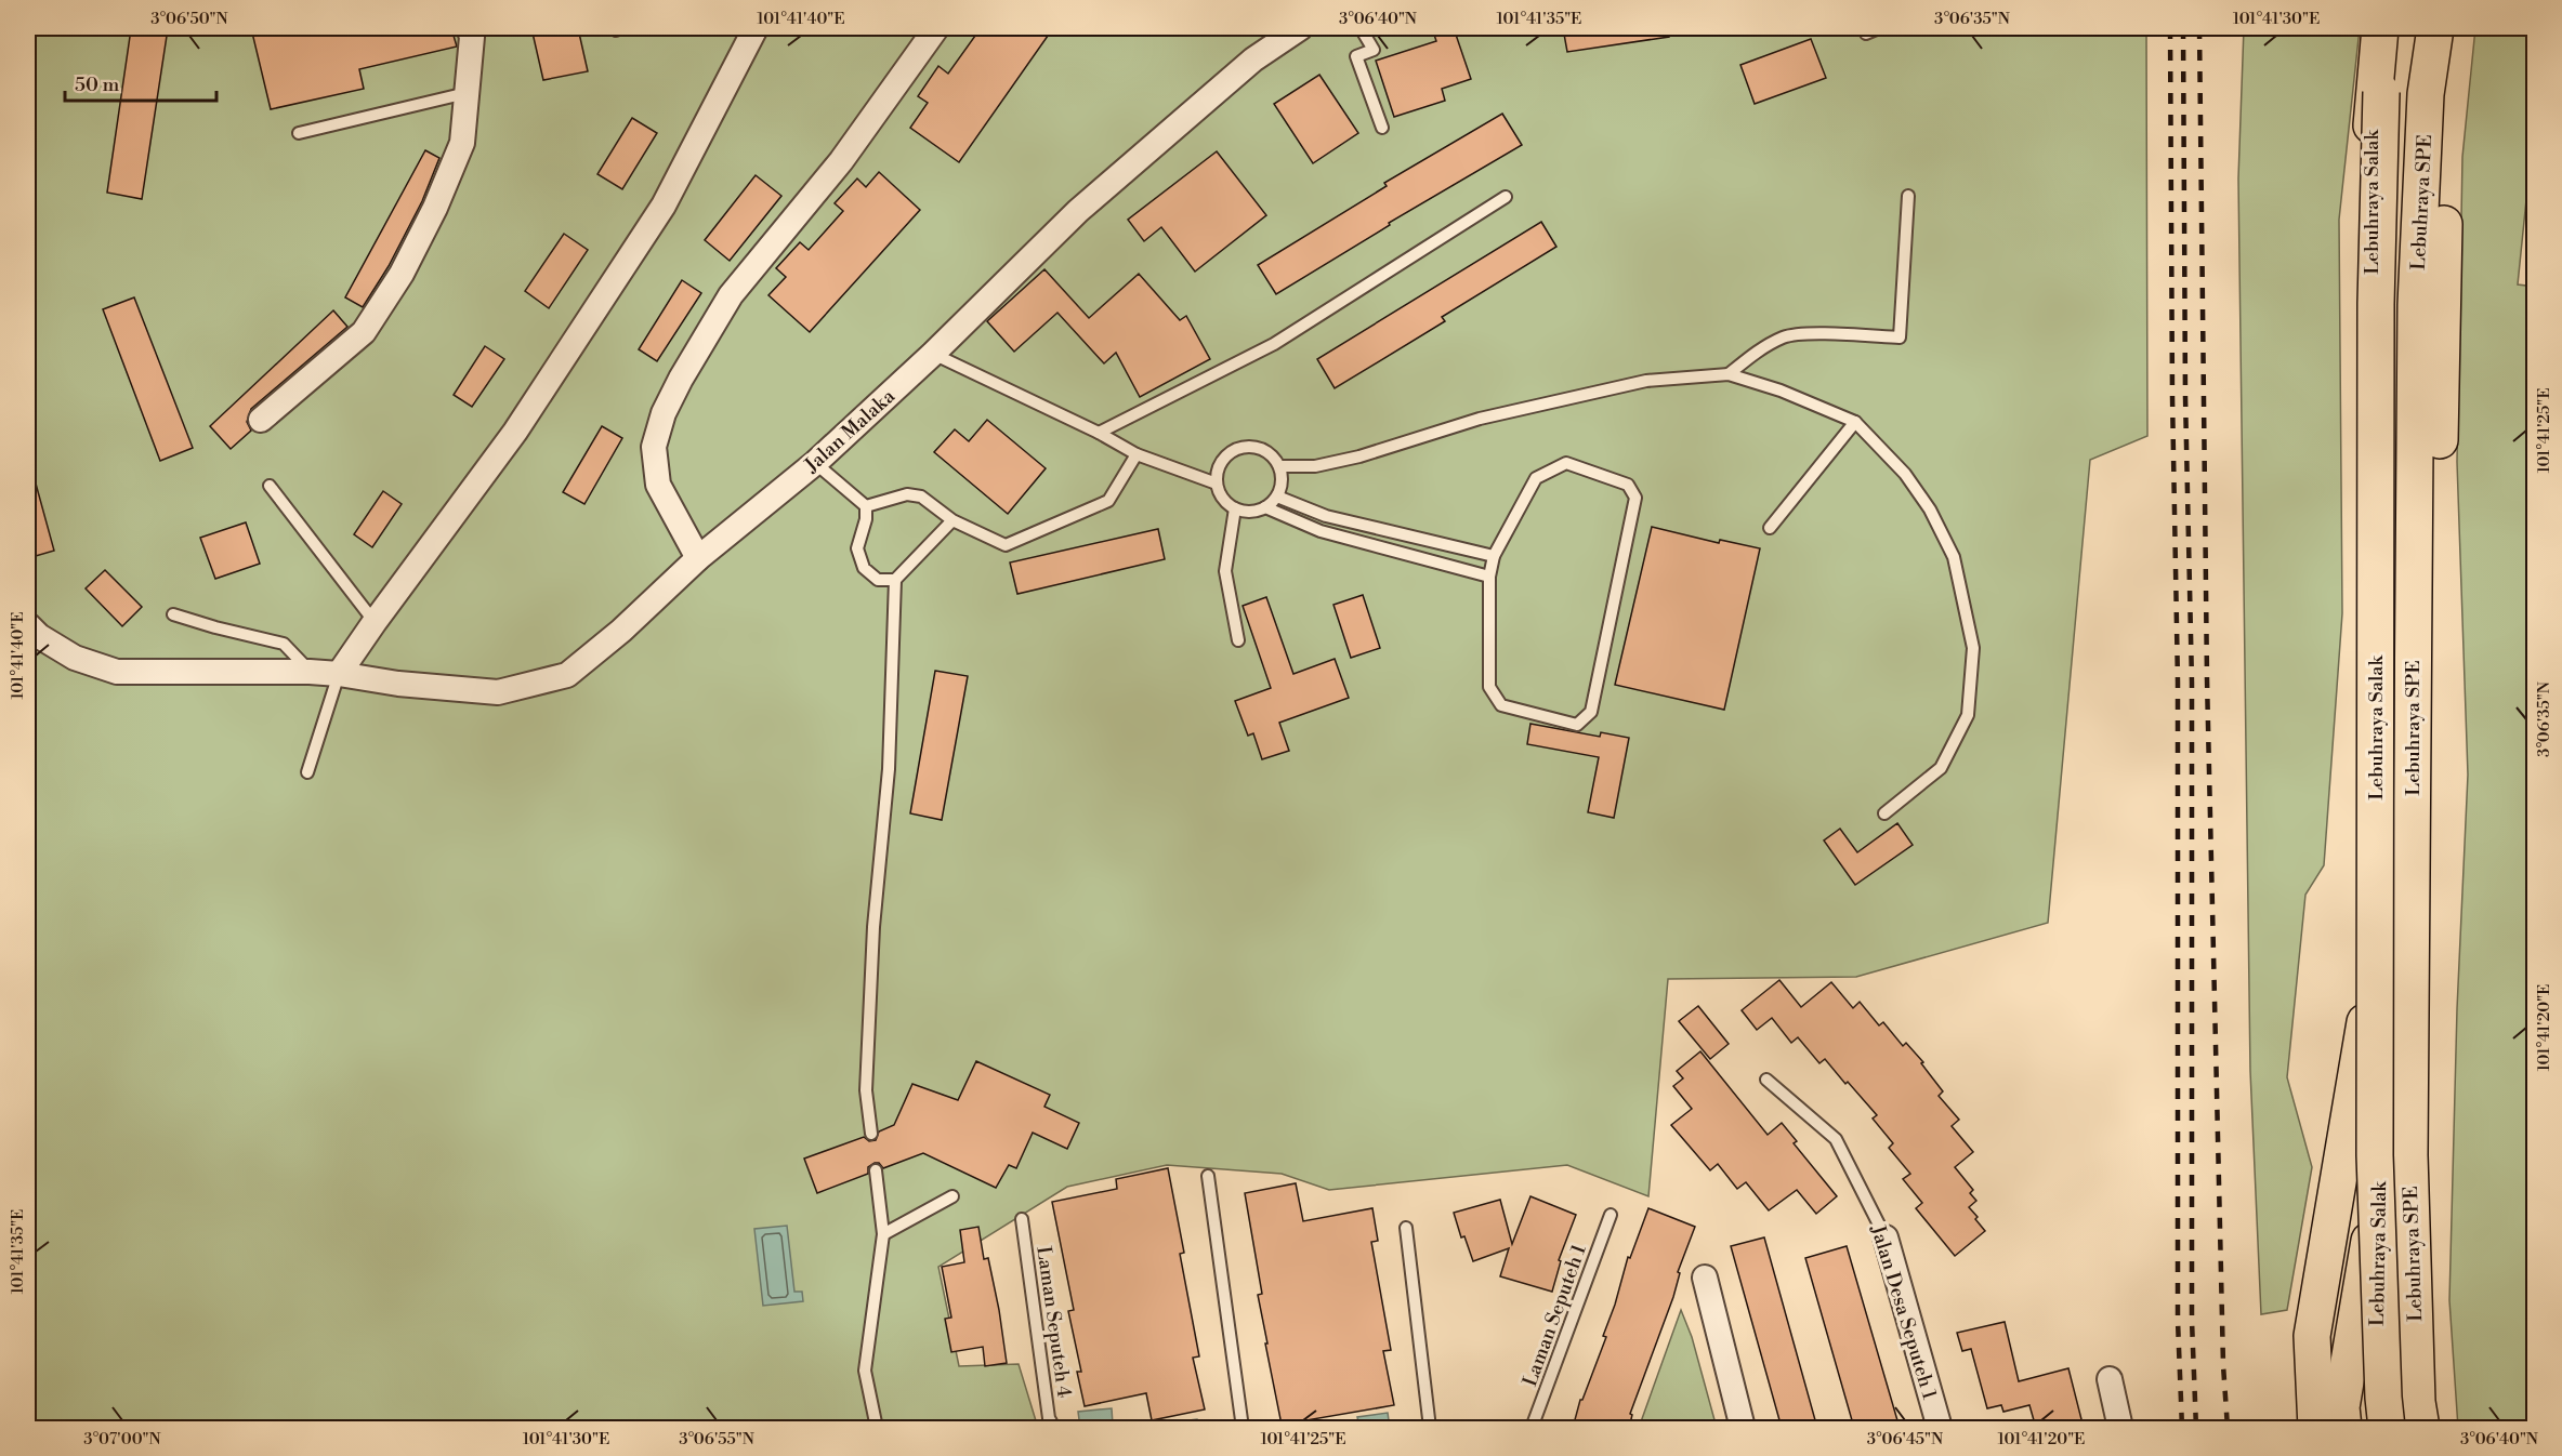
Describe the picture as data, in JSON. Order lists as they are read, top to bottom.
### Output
{
  "streets": {
    "highway": ["Lebuhraya Salak", "Lebuhraya SPE"],
    "street": ["Jalan Malaka", "Jalan Desa Seputeh 1"],
    "lane": ["Laman Seputeh 1", "Laman Seputeh 4"]
  },
  "scale_bar": "50 m",
  "coordinates": [
    "3°06'50\"N",
    "101°41'40\"E",
    "3°06'40\"N",
    "101°41'35\"E",
    "3°06'35\"N",
    "101°41'30\"E",
    "101°41'25\"E",
    "101°41'20\"E",
    "3°07'00\"N",
    "3°06'55\"N",
    "3°06'45\"N"
  ]
}
